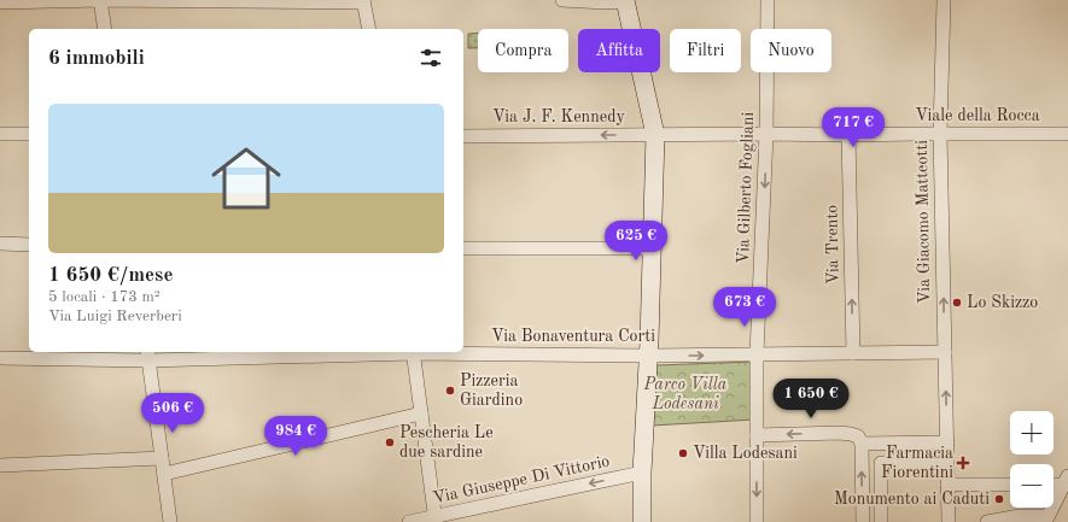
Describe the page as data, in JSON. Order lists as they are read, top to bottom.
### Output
{
  "streets": {
    "street": [
      "Viale della Rocca",
      "Via J. F. Kennedy",
      "Via Gilberto Fogliani",
      "Via Giacomo Matteotti",
      "Via Trento",
      "Via Bonaventura Corti",
      "Via Giuseppe Di Vittorio"
    ]
  },
  "crossings": [
    ["Viale della Rocca", "Via J. F. Kennedy"],
    ["Viale della Rocca", "Via Gilberto Fogliani"],
    ["Viale della Rocca", "Via Giacomo Matteotti"],
    ["Viale della Rocca", "Via Trento"],
    ["Via Gilberto Fogliani", "Via Bonaventura Corti"],
    ["Via Giacomo Matteotti", "Via Bonaventura Corti"],
    ["Via Trento", "Via Bonaventura Corti"]
  ],
  "one_way": ["Via Giacomo Matteotti", "Via Trento", "Via Giuseppe Di Vittorio"],
  "parks": ["Parco Villa Lodesani"],
  "places": {
    "other": [
      "Lo Skizzo",
      "Pizzeria Giardino",
      "Pescheria Le due sardine",
      "Villa Lodesani",
      "Monumento ai Caduti"
    ],
    "health": ["Farmacia Fiorentini"]
  },
  "page": {
    "chip": [
      "Compra",
      "Affitta",
      "Filtri",
      "Nuovo"
    ],
    "heading": "6 immobili",
    "list": [
      {
        "name": "1 650 €/mese",
        "note": "5 locali · 173 m² · Via Luigi Reverberi"
      }
    ],
    "price": [
      "717 €",
      "625 €",
      "673 €",
      "1 650 €",
      "506 €",
      "984 €"
    ],
    "map_buttons": ["+", "−"]
  }
}
